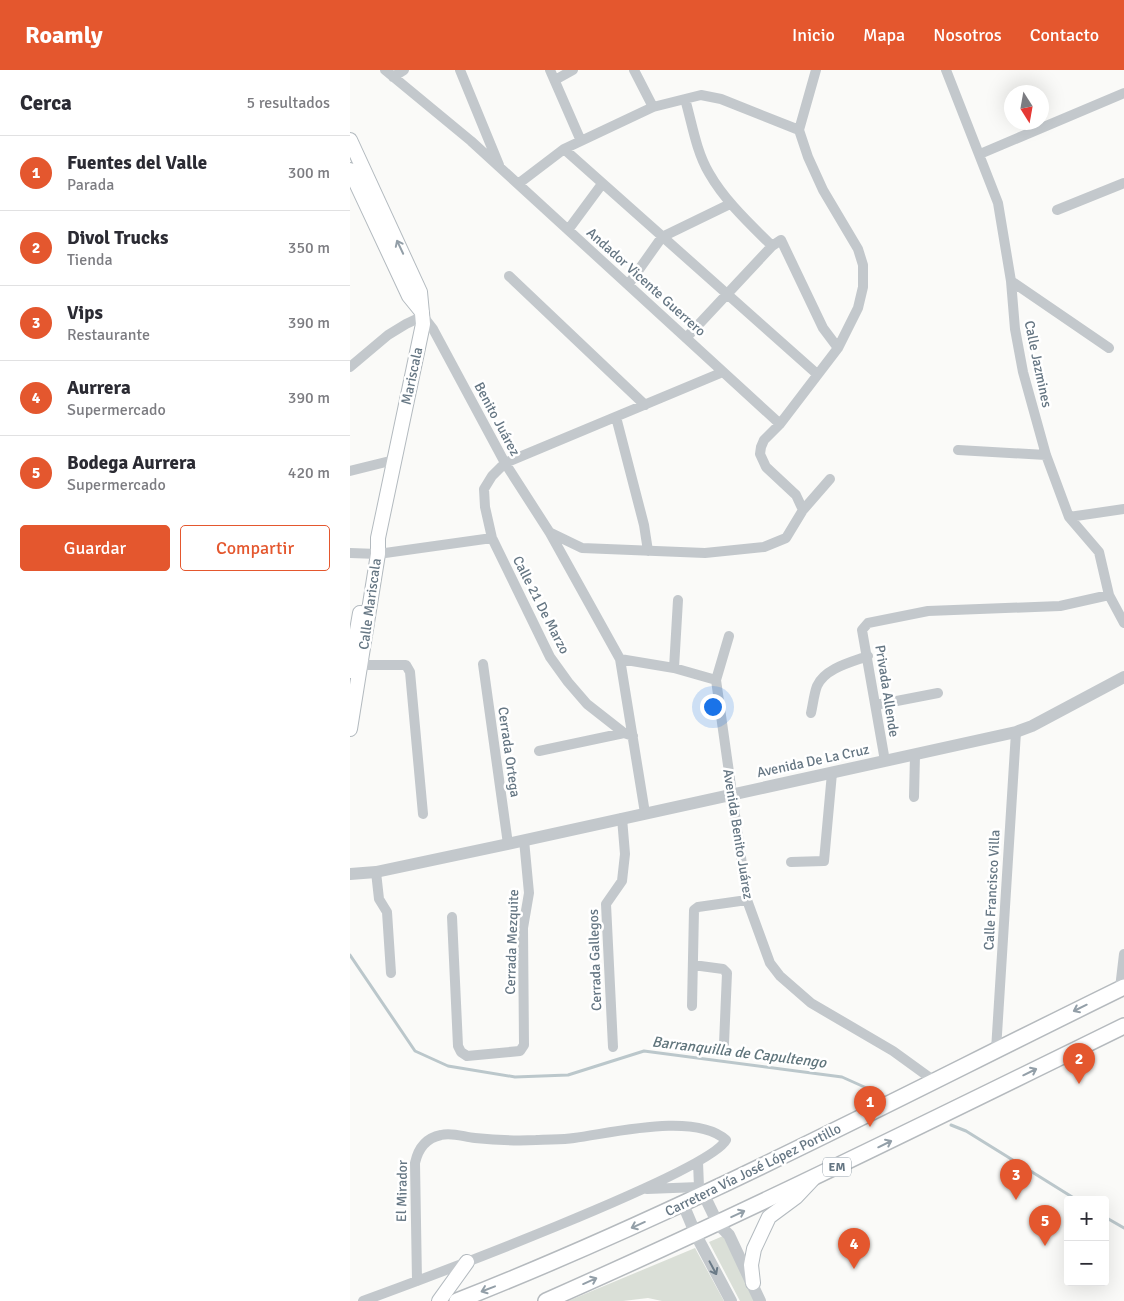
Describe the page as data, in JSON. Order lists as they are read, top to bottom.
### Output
{
  "streets": {
    "main road": [
      "Mariscala",
      "Calle Mariscala",
      "EM",
      "Carretera Vía José López Portillo"
    ],
    "street": [
      "Andador Vicente Guerrero",
      "Calle Jazmines",
      "Benito Juárez",
      "Calle 21 De Marzo",
      "Privada Allende",
      "Cerrada Ortega",
      "Avenida De La Cruz",
      "Avenida Benito Juárez",
      "Calle Francisco Villa",
      "Cerrada Mezquite",
      "Cerrada Gallegos",
      "El Mirador"
    ]
  },
  "crossings": [
    ["Calle Jazmines", "Privada Allende"],
    ["Mariscala", "Benito Juárez"],
    ["Mariscala", "Calle Mariscala"],
    ["Benito Juárez", "Calle 21 De Marzo"],
    ["Privada Allende", "Avenida De La Cruz"],
    ["Cerrada Ortega", "Avenida De La Cruz"],
    ["Avenida De La Cruz", "Avenida Benito Juárez"],
    ["Avenida De La Cruz", "Calle Francisco Villa"],
    ["Avenida De La Cruz", "Cerrada Mezquite"],
    ["Avenida De La Cruz", "Cerrada Gallegos"],
    ["Avenida Benito Juárez", "Carretera Vía José López Portillo"],
    ["Calle Francisco Villa", "Carretera Vía José López Portillo"]
  ],
  "water": ["Barranquilla de Capultengo"],
  "north": "bottom",
  "page": {
    "header": "Roamly",
    "nav": [
      "Inicio",
      "Mapa",
      "Nosotros",
      "Contacto"
    ],
    "heading": ["Cerca", "5 resultados"],
    "list": [
      {
        "mark": "1",
        "name": "Fuentes del Valle",
        "note": "Parada",
        "value": "300 m"
      },
      {
        "mark": "2",
        "name": "Divol Trucks",
        "note": "Tienda",
        "value": "350 m"
      },
      {
        "mark": "3",
        "name": "Vips",
        "note": "Restaurante",
        "value": "390 m"
      },
      {
        "mark": "4",
        "name": "Aurrera",
        "note": "Supermercado",
        "value": "390 m"
      },
      {
        "mark": "5",
        "name": "Bodega Aurrera",
        "note": "Supermercado",
        "value": "420 m"
      }
    ],
    "buttons": ["Guardar", "Compartir"],
    "pins": [
      "2",
      "1",
      "3",
      "5",
      "4"
    ],
    "map_buttons": ["+", "−"]
  }
}
